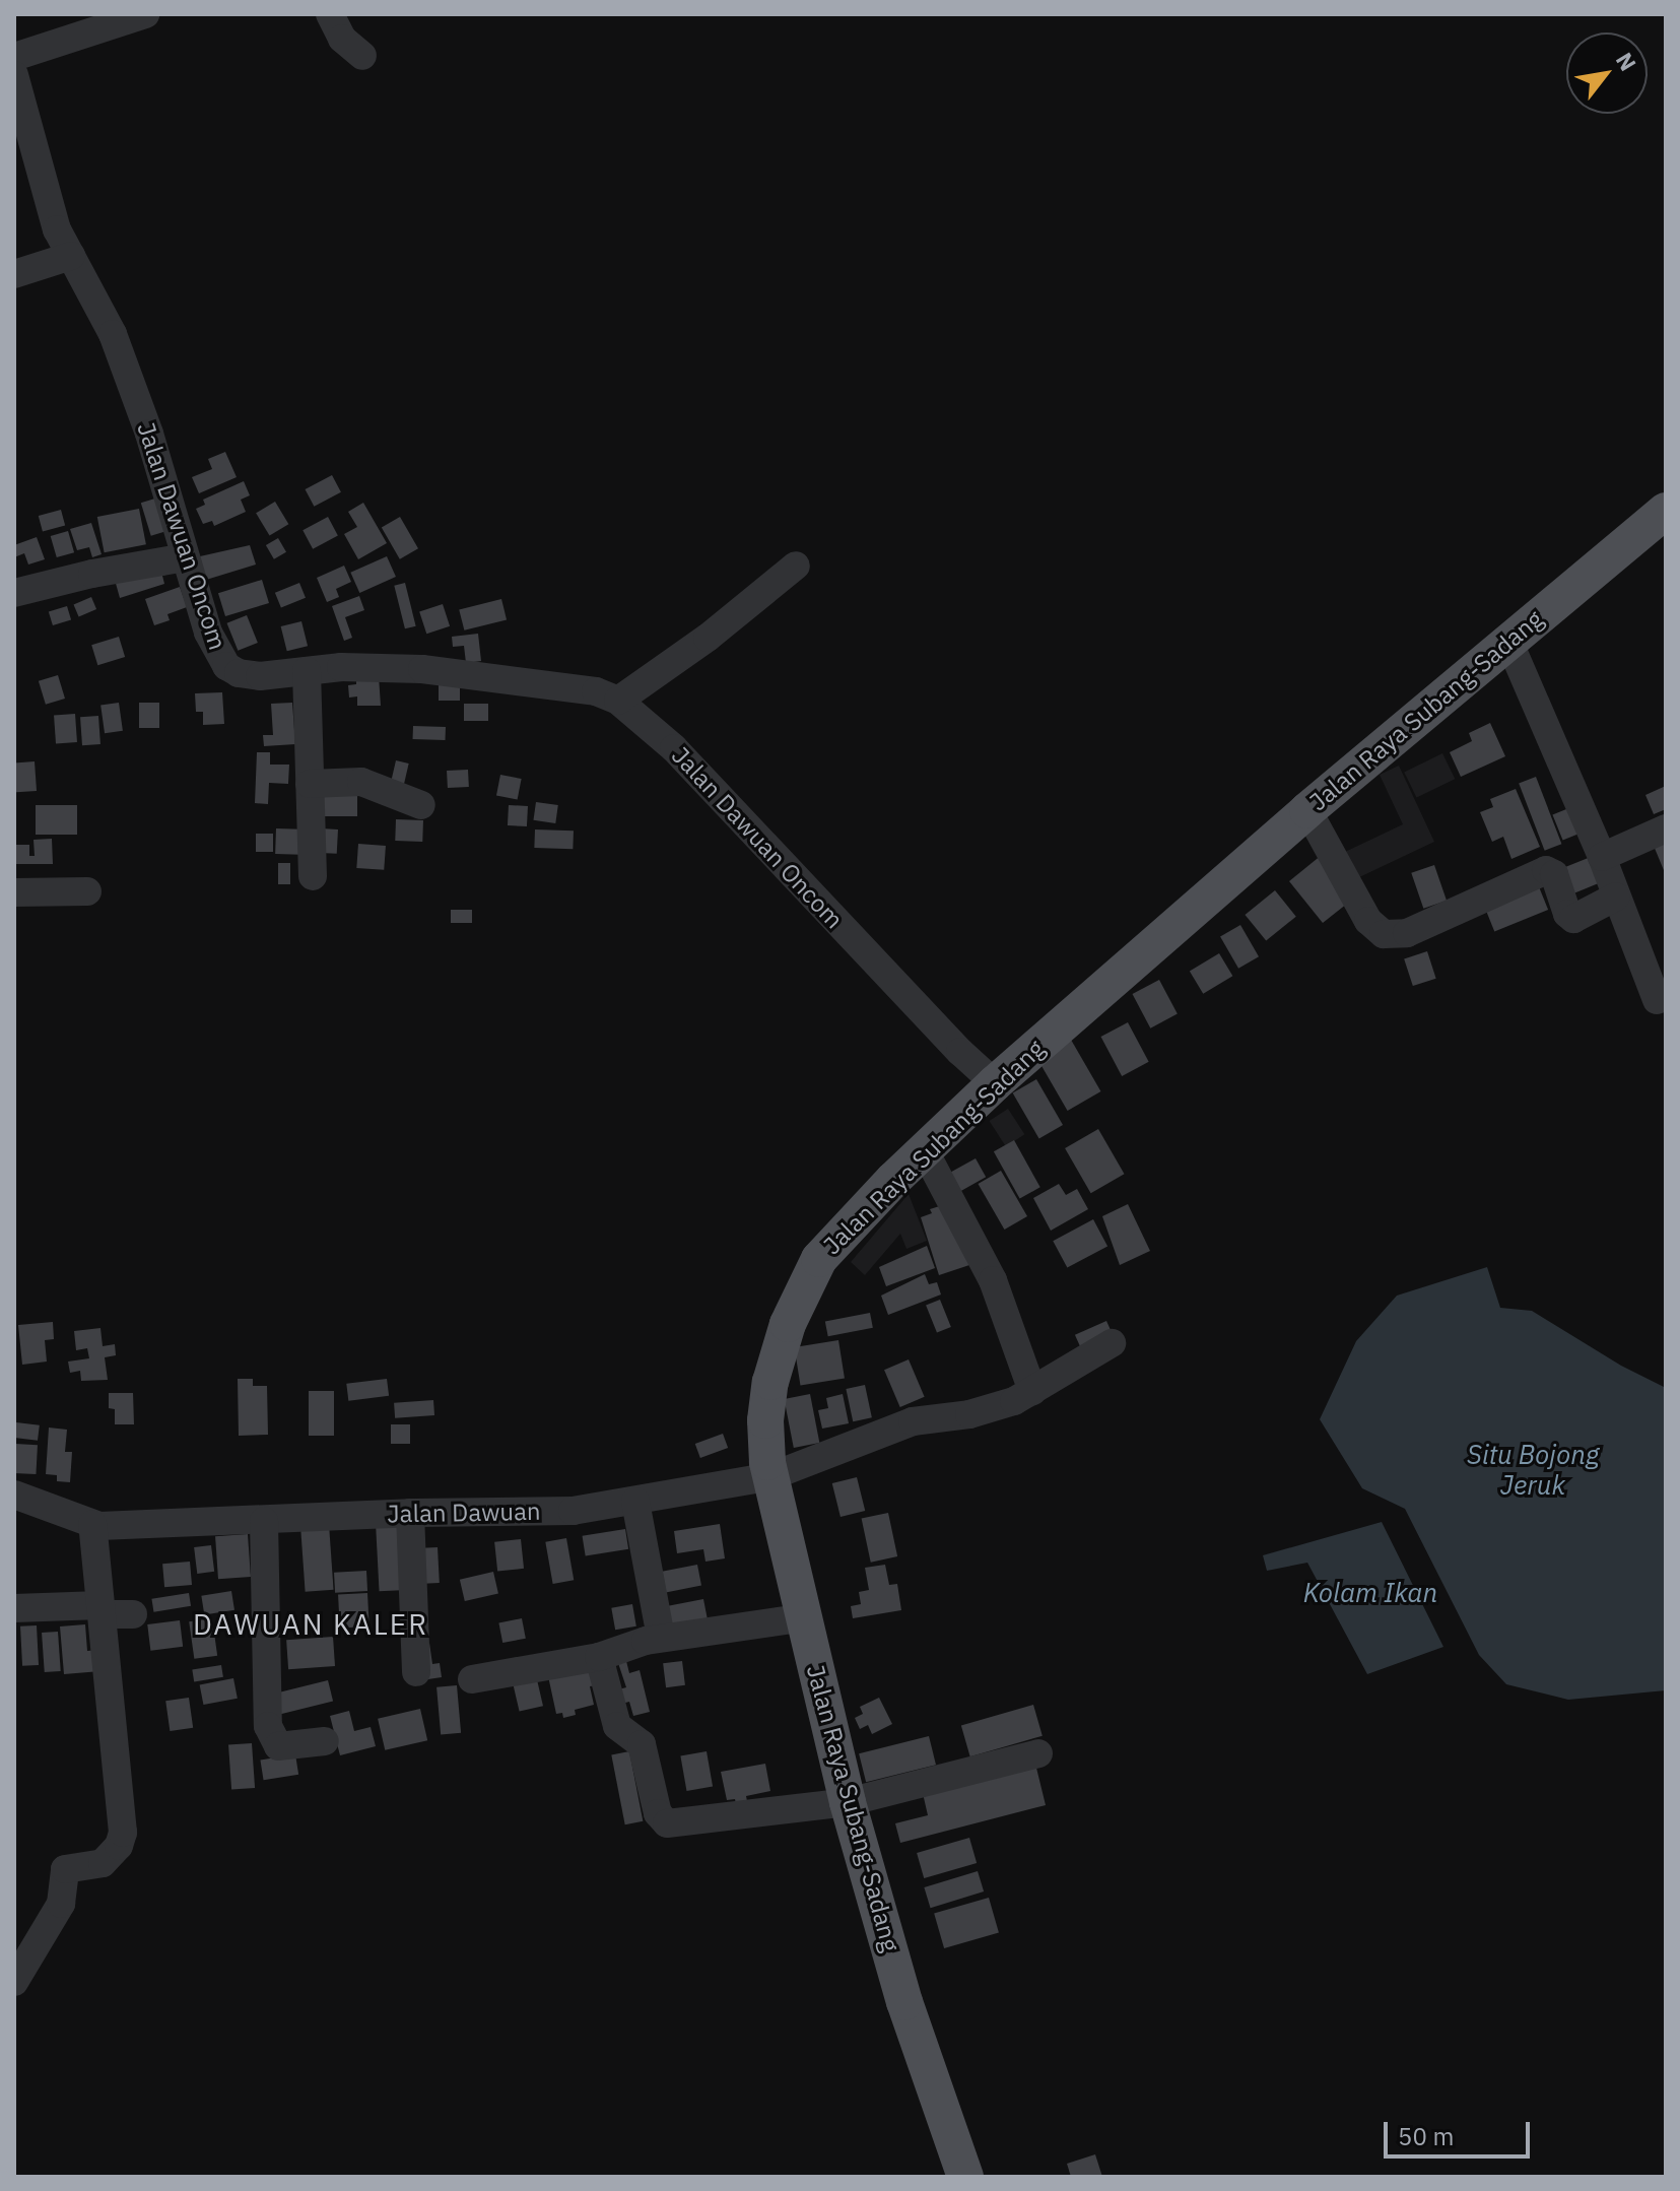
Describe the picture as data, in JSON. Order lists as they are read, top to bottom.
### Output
{
  "streets": {
    "main road": ["Jalan Raya Subang-Sadang"],
    "street": ["Jalan Dawuan Oncom", "Jalan Dawuan"]
  },
  "crossings": [
    ["Jalan Dawuan Oncom", "Jalan Raya Subang-Sadang"],
    ["Jalan Raya Subang-Sadang", "Jalan Dawuan"]
  ],
  "districts": ["DAWUAN KALER"],
  "water": ["Situ Bojong Jeruk", "Kolam Ikan"],
  "scale_bar": "50 m",
  "north": "top right"
}
